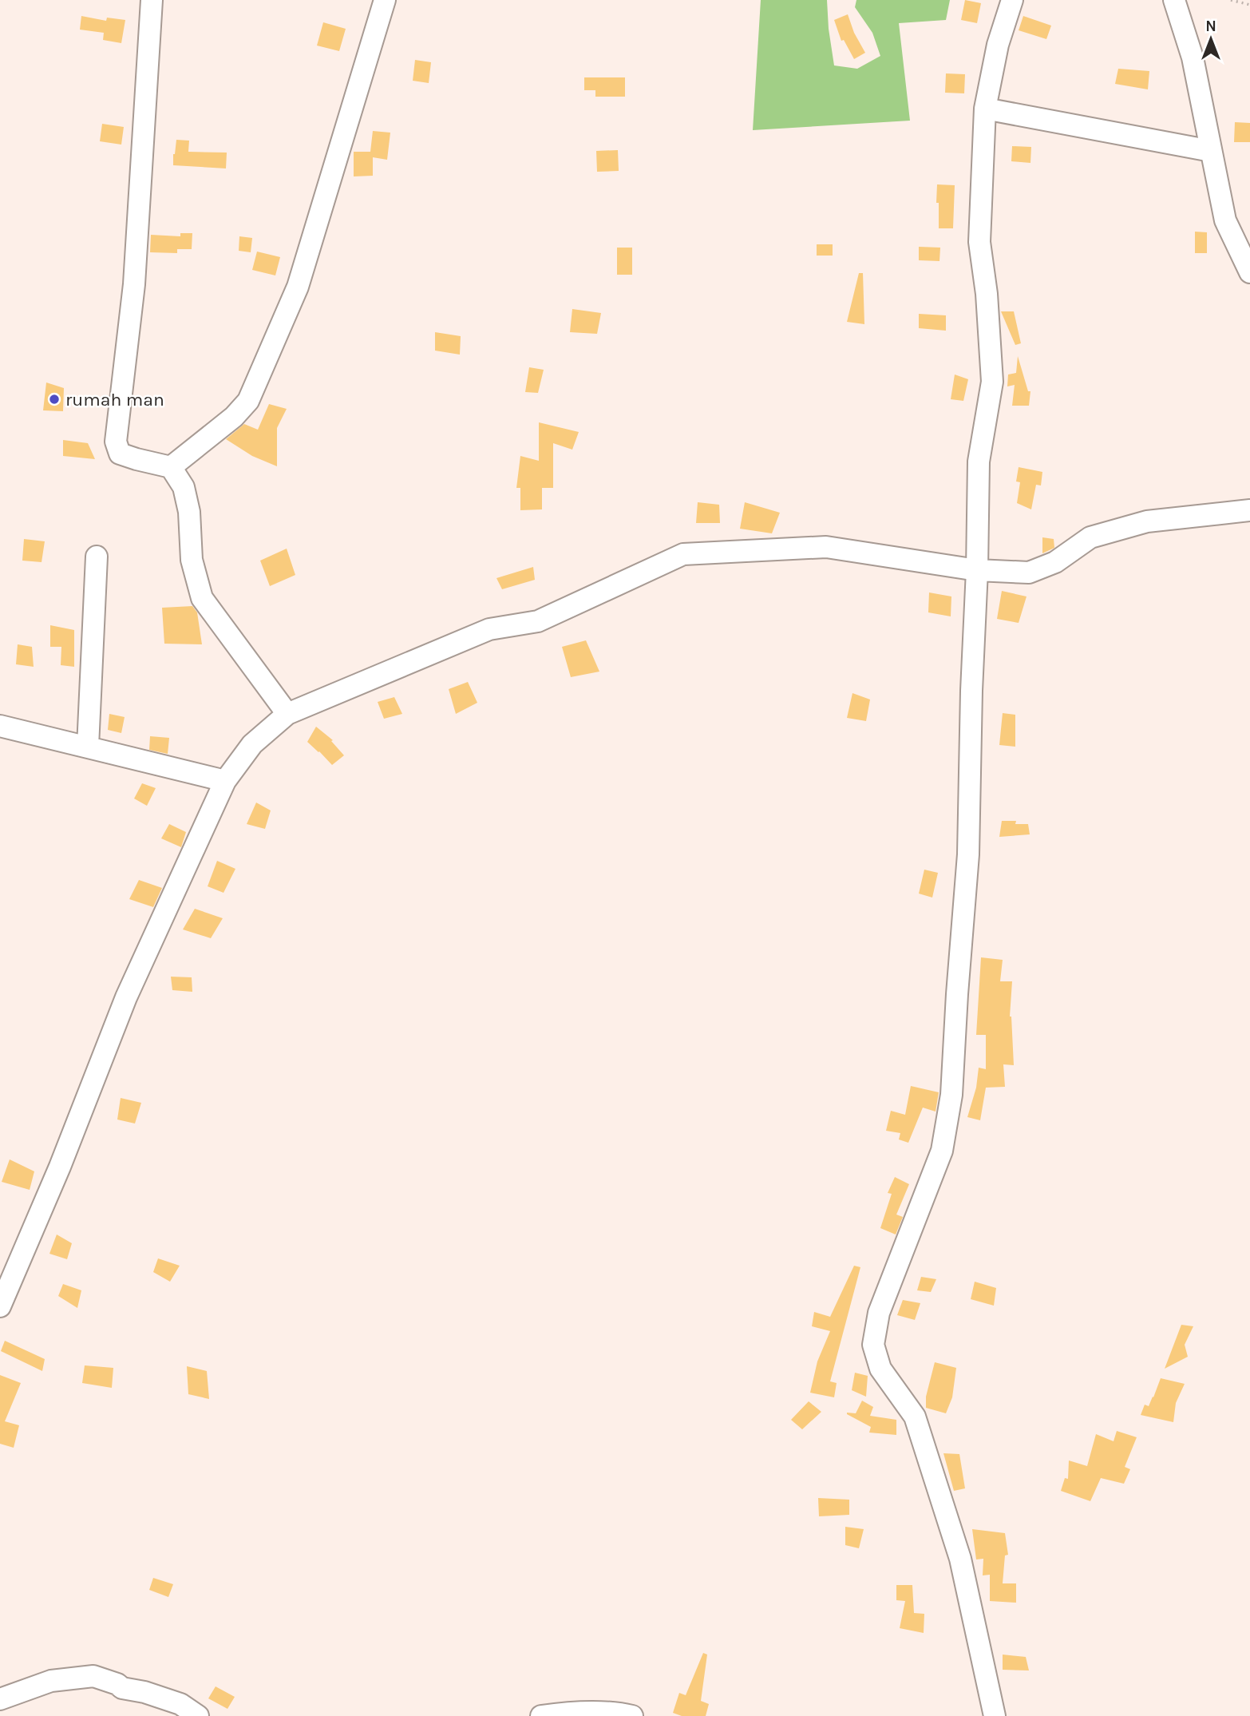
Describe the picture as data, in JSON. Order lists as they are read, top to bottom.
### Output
{
  "places": ["rumah man"],
  "north": "top"
}
